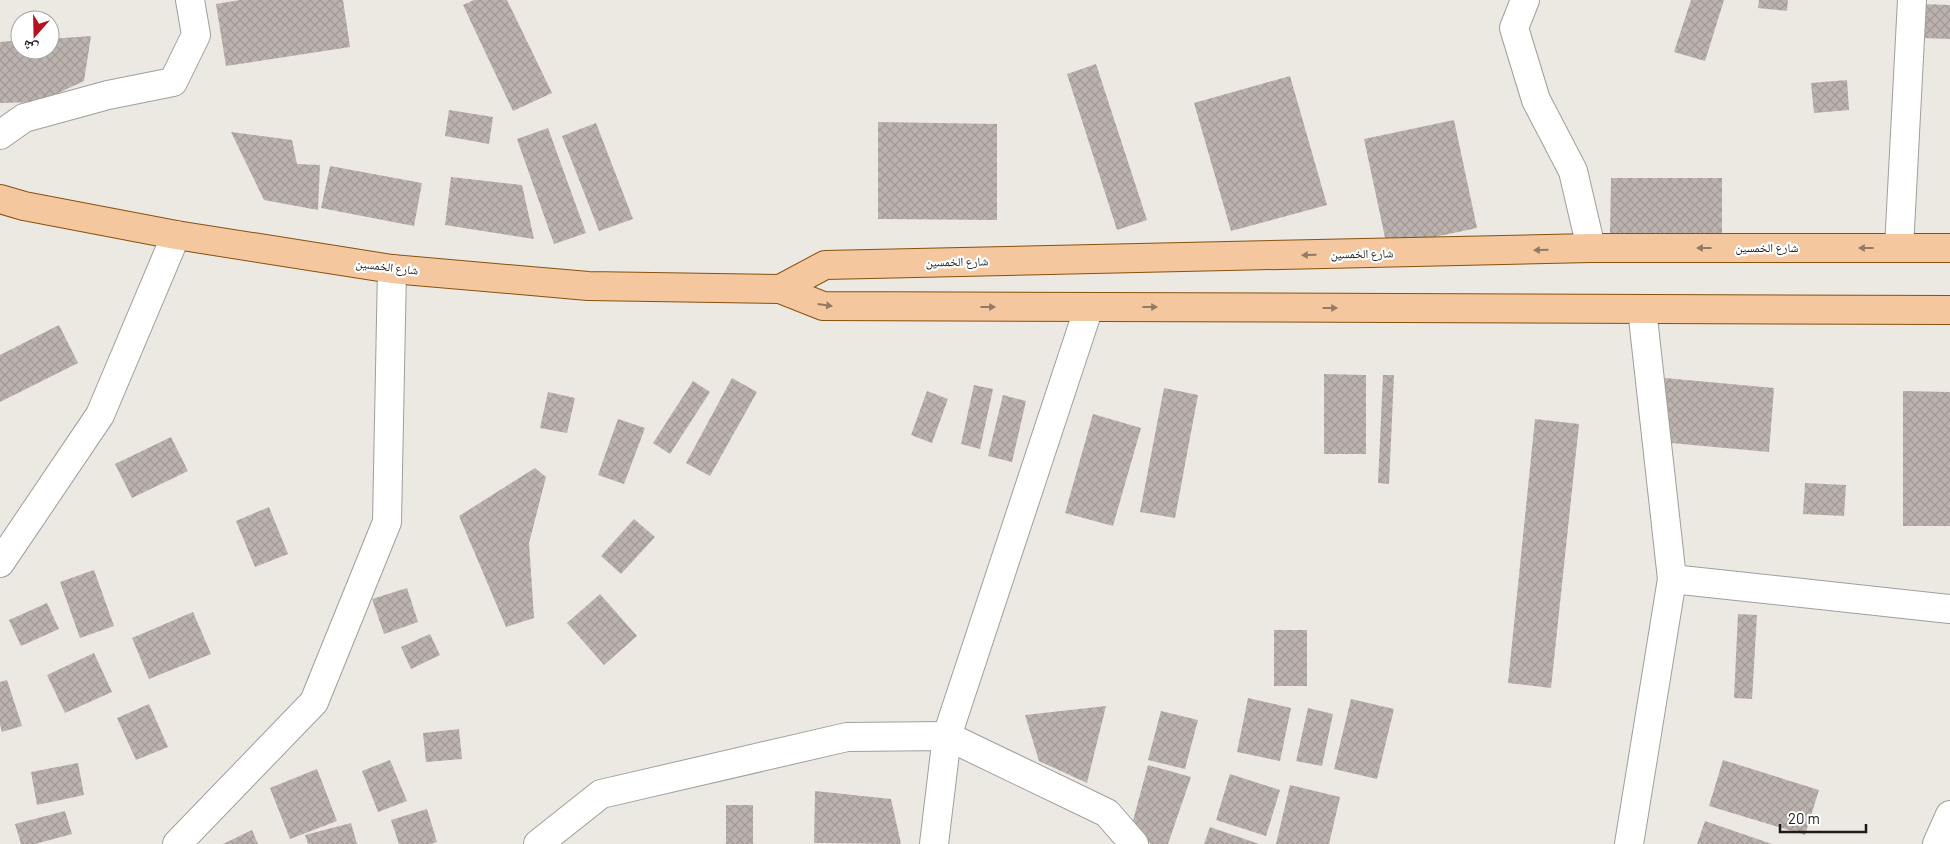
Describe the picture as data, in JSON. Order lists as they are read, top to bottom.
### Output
{
  "streets": {
    "main road": ["شارع الخمسين"]
  },
  "scale_bar": "20 m",
  "north": "bottom"
}
